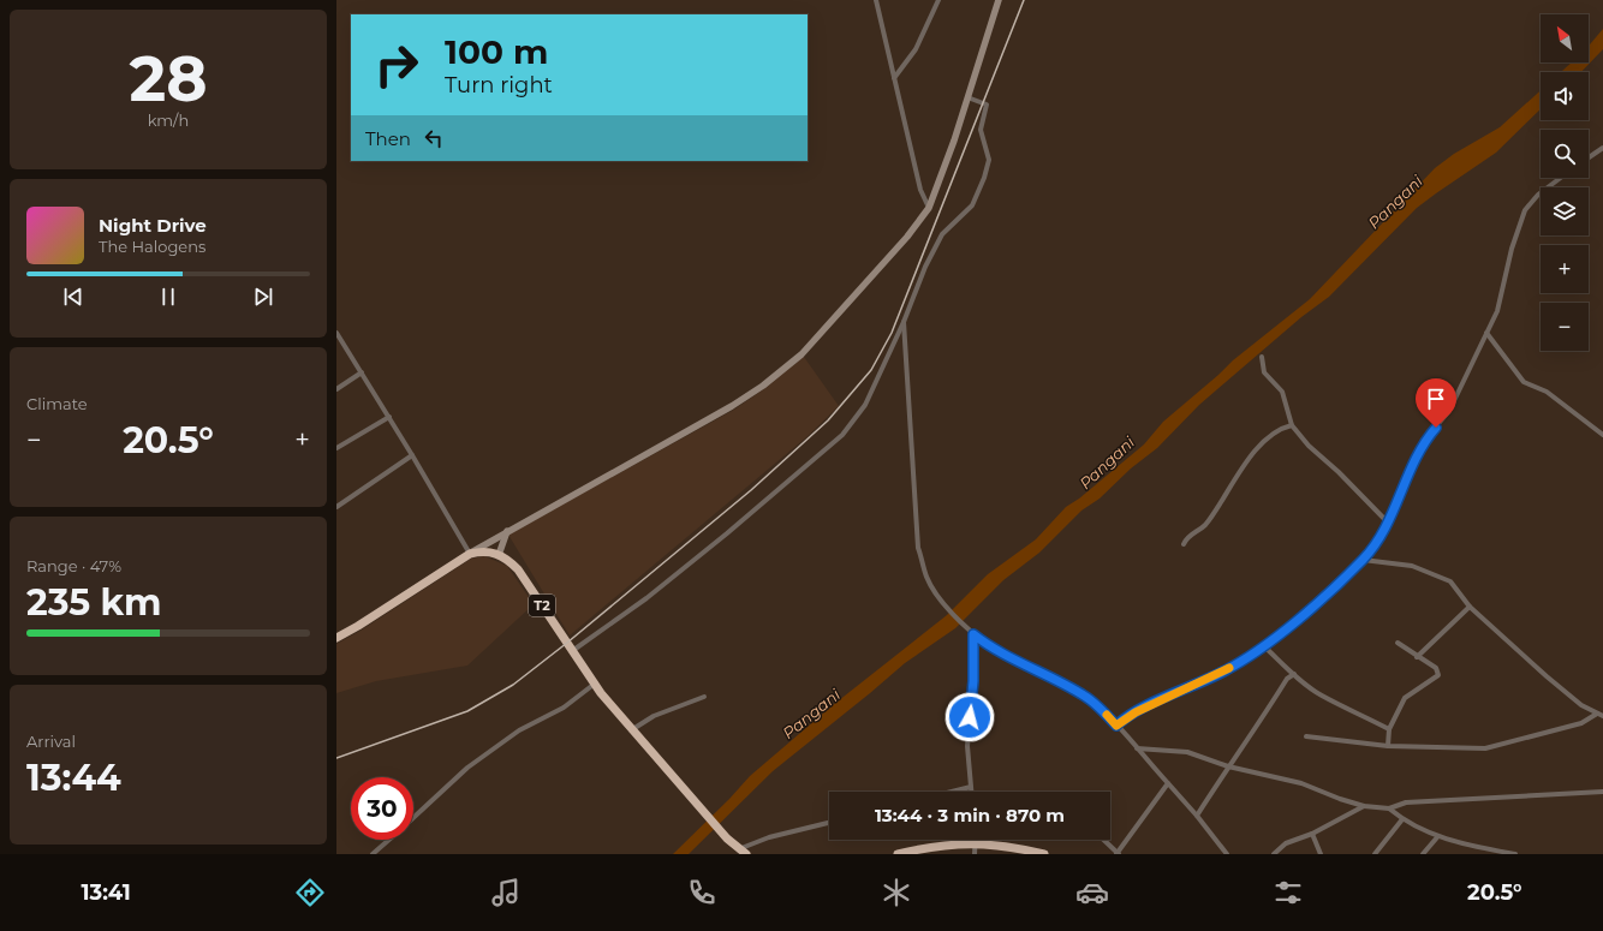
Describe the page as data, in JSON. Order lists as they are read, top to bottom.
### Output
{
  "streets": {
    "highway": ["T2"]
  },
  "water": ["Pangani"],
  "north": "top left",
  "page": {
    "tile": [
      ["28", "km/h"],
      "Climate",
      ["Range · 47%", "235 km"],
      ["Arrival", "13:44"]
    ],
    "map_buttons": ["+", "−"],
    "turn": ["100 m", "Turn right"],
    "then": "Then",
    "song": ["Night Drive", "The Halogens"],
    "heat": ["−", "20.5°", "+"],
    "limit": "30",
    "trip": "13:44 · 3 min · 870 m",
    "tabs": ["13:41", "20.5°"]
  }
}
